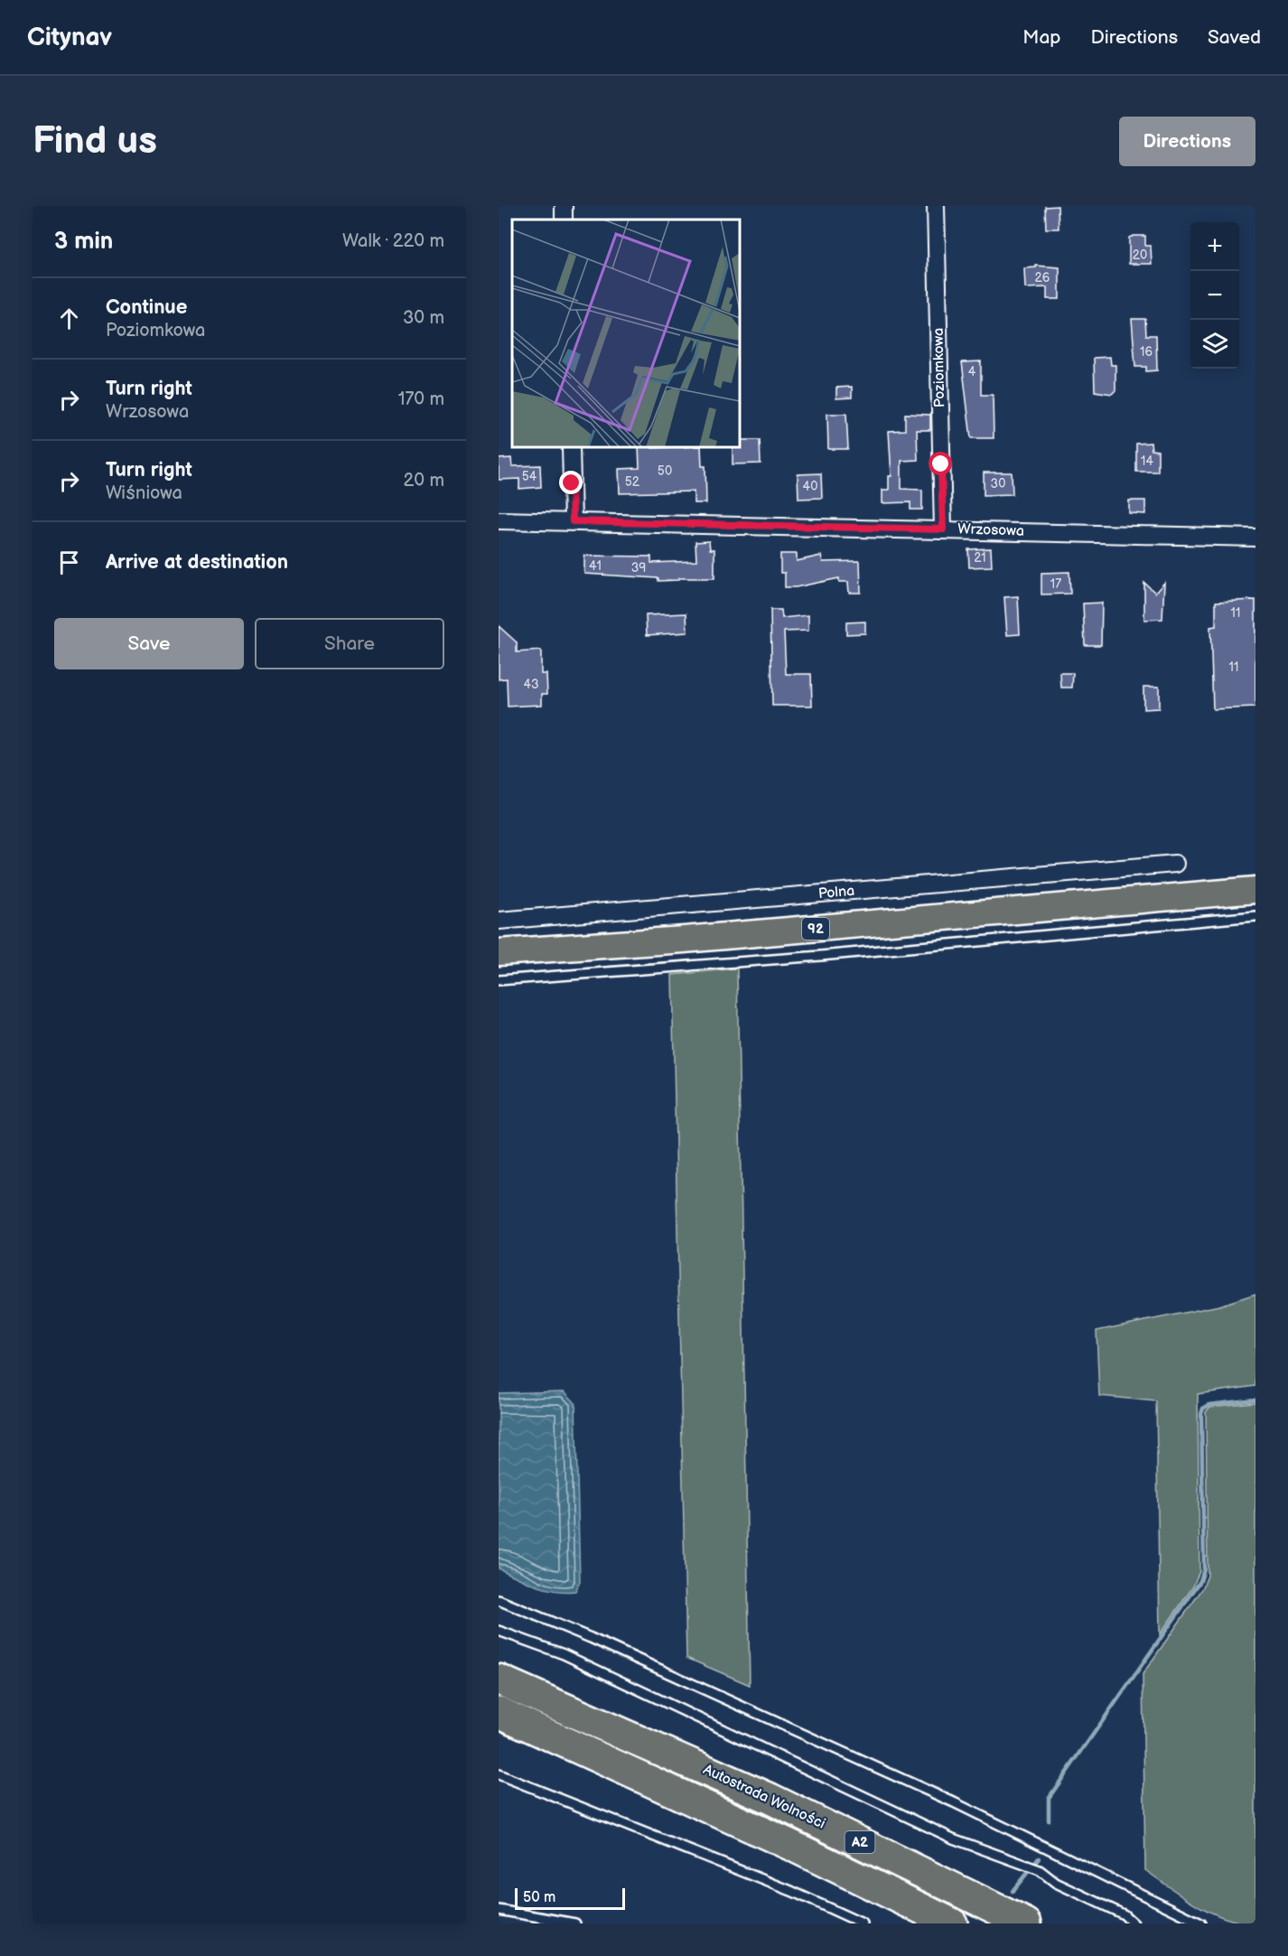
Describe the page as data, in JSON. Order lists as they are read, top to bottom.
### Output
{
  "streets": {
    "highway": ["Autostrada Wolności", "A2"],
    "main road": ["92"],
    "street": ["Poziomkowa", "Wrzosowa", "Polna"]
  },
  "crossings": [
    ["Poziomkowa", "Wrzosowa"]
  ],
  "house_numbers": [
    "20",
    "26",
    "16",
    "4",
    "14",
    "50",
    "54",
    "52",
    "30",
    "40",
    "21",
    "41",
    "39",
    "17",
    "11",
    "11",
    "43"
  ],
  "scale_bar": "50 m",
  "page": {
    "header": "Citynav",
    "nav": ["Map", "Directions", "Saved"],
    "buttons": [
      "Directions",
      ["Save", "Share"]
    ],
    "title": "Find us",
    "heading": ["3 min", "Walk · 220 m"],
    "map_buttons": ["+", "−"],
    "list": [
      ["Continue", "Poziomkowa", "30 m"],
      ["Turn right", "Wrzosowa", "170 m"],
      ["Turn right", "Wiśniowa", "20 m"],
      "Arrive at destination"
    ],
    "scale": "50 m"
  }
}
